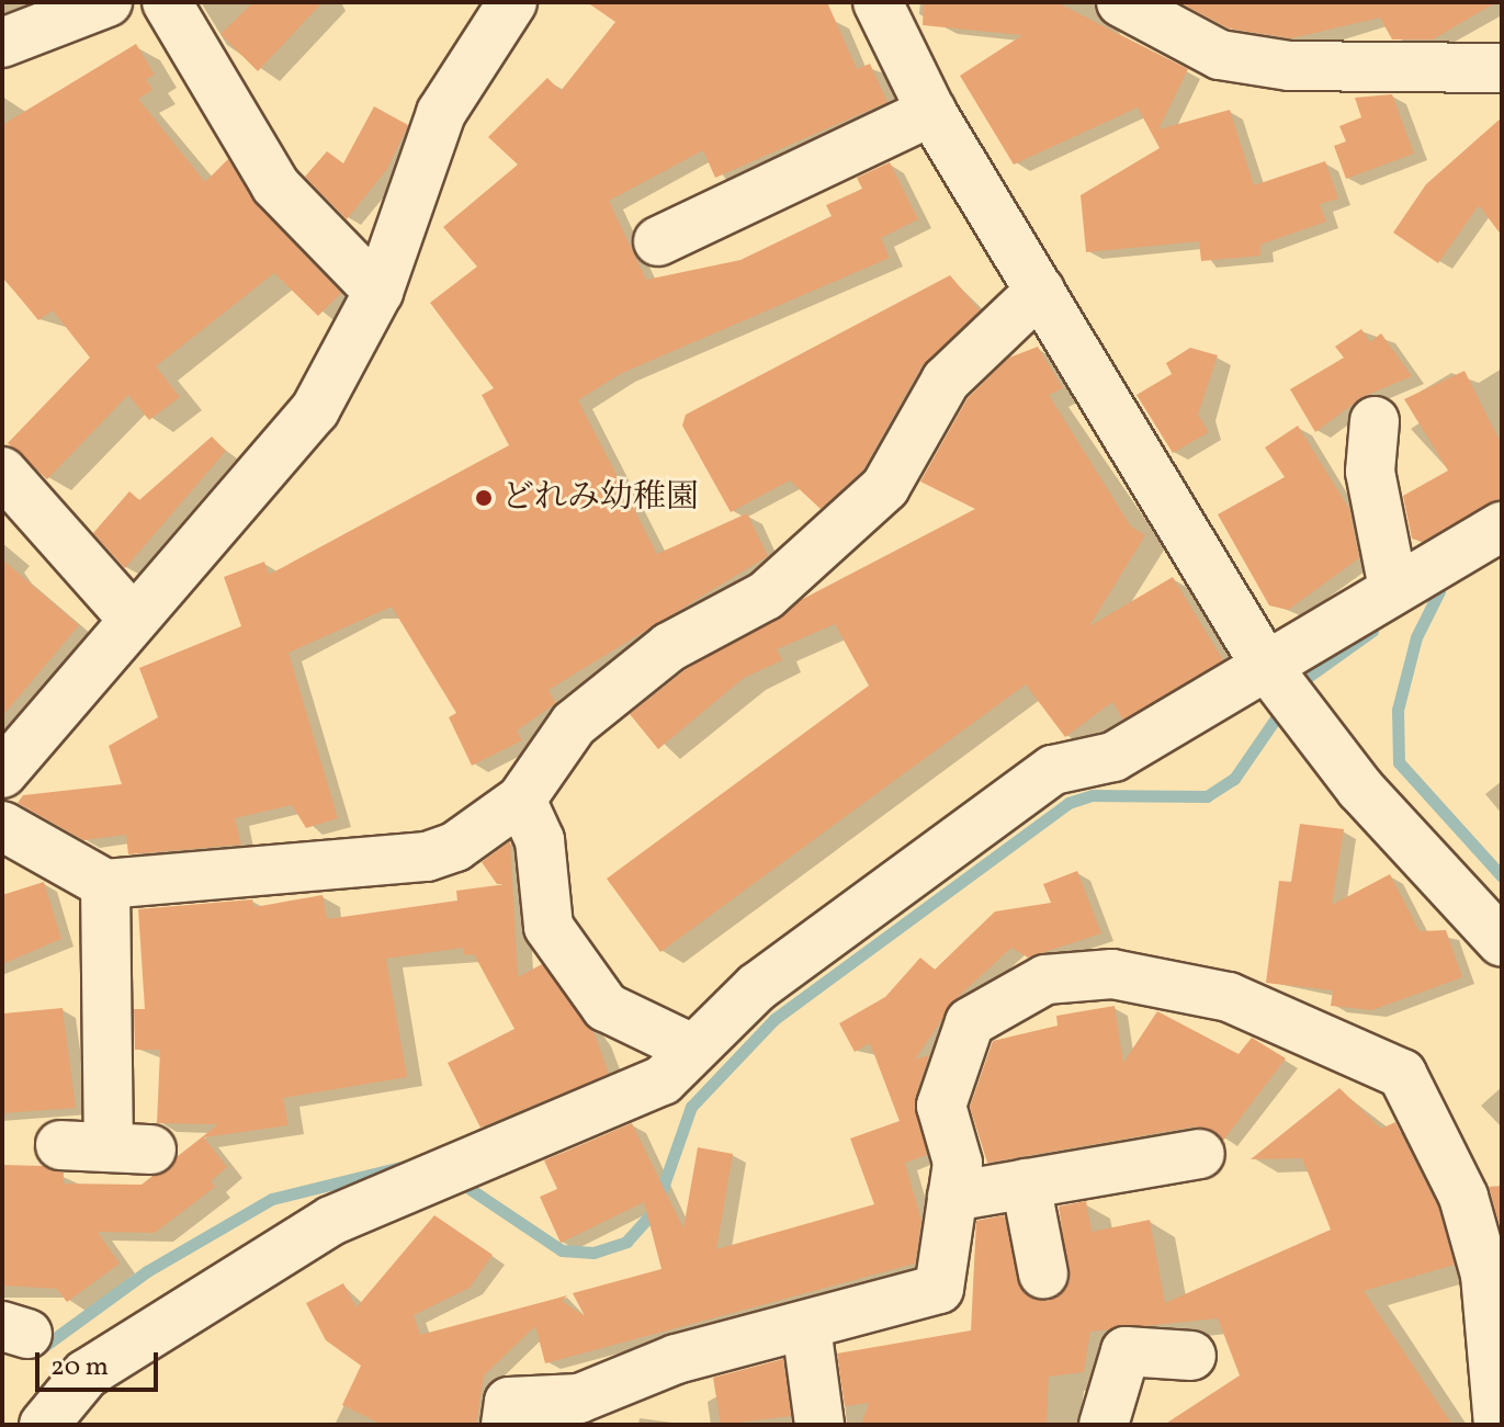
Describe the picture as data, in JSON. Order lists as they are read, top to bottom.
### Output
{
  "places": ["どれみ幼稚園"],
  "scale_bar": "20 m"
}
